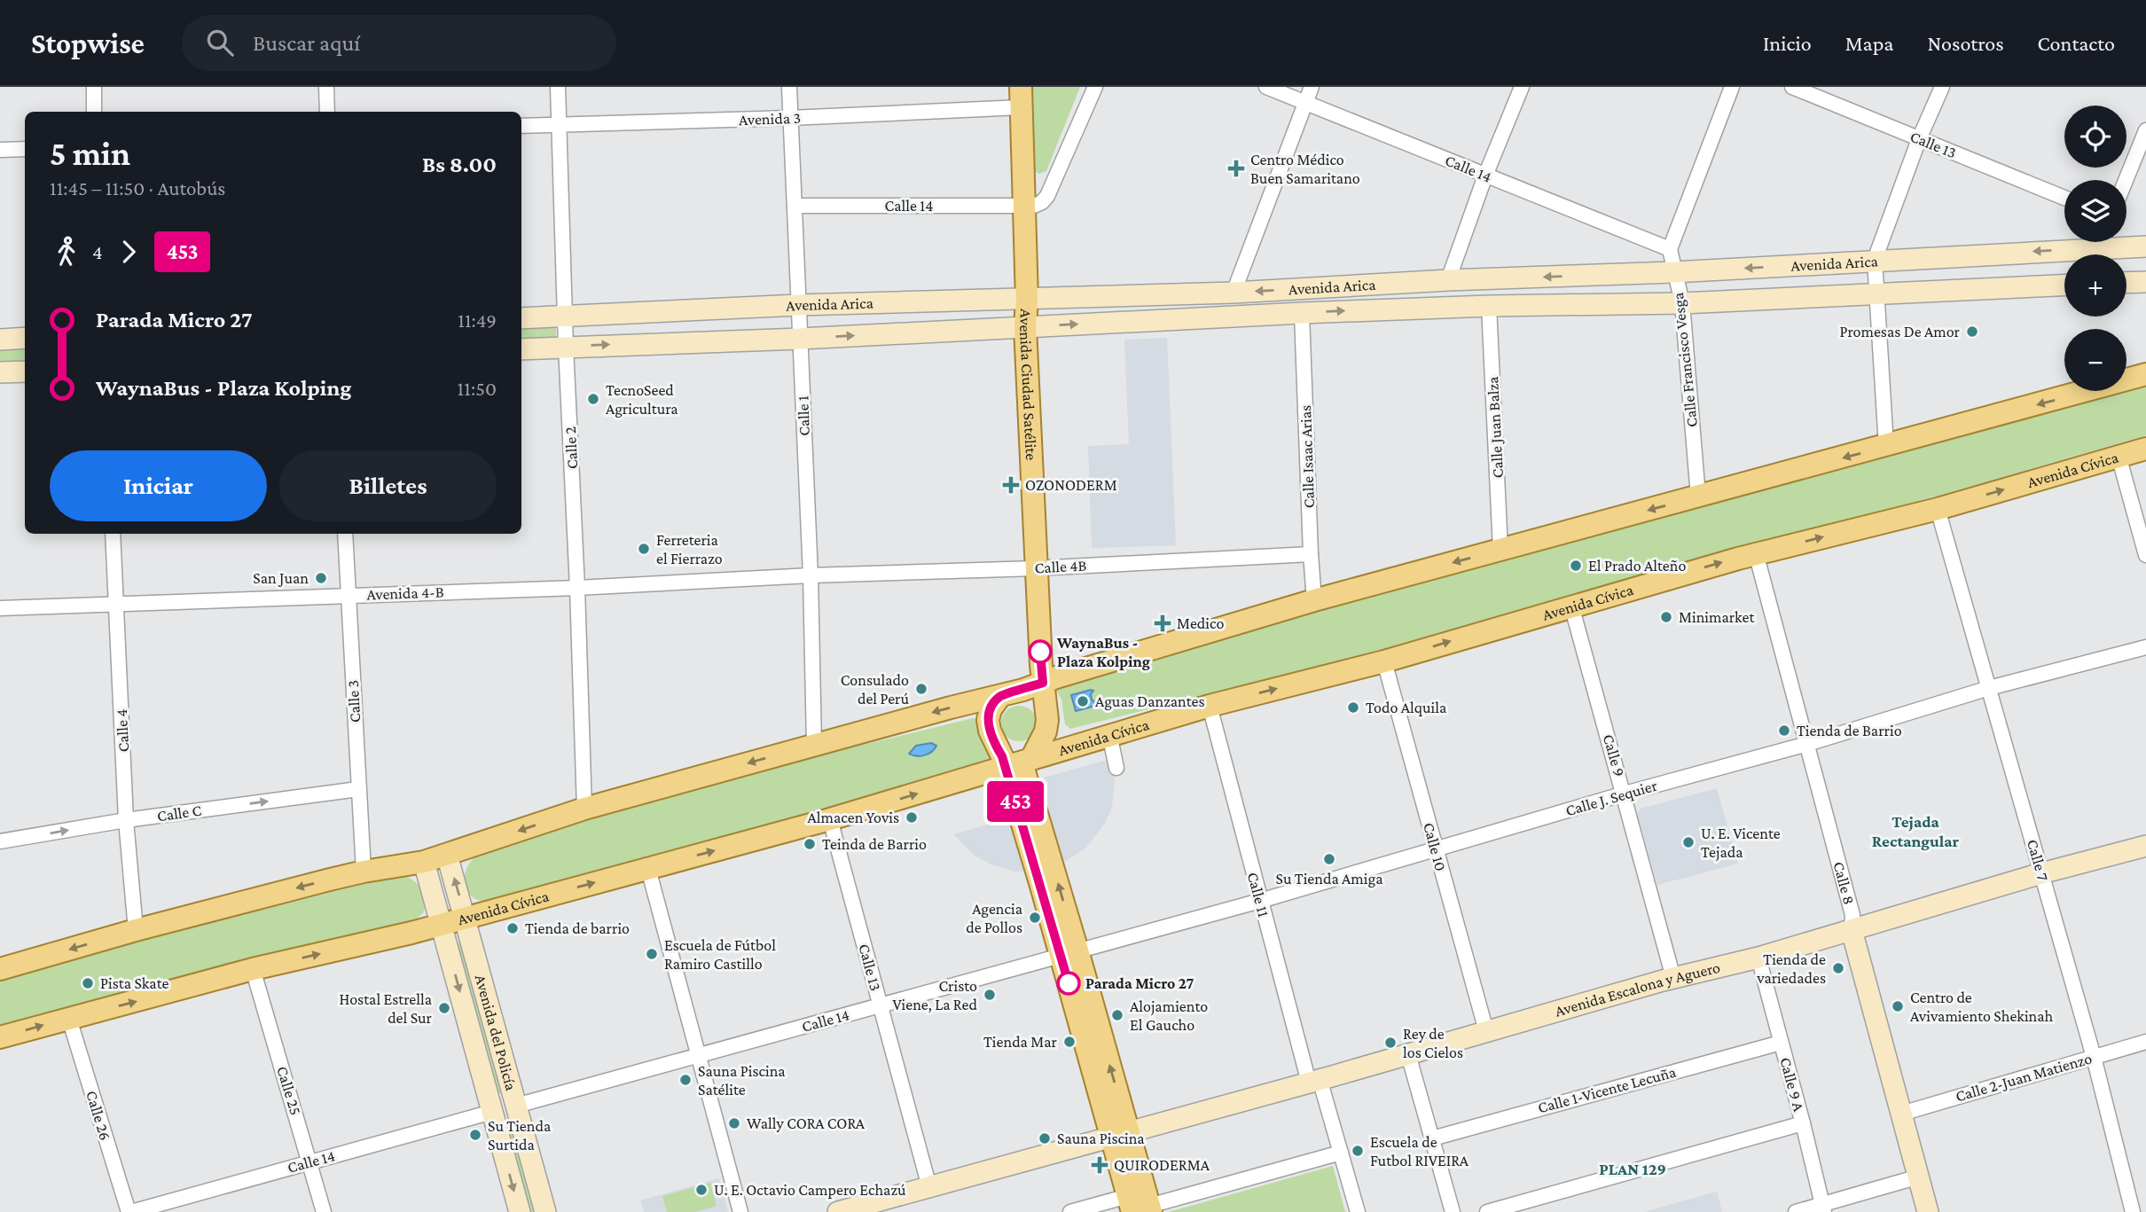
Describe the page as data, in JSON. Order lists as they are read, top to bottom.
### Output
{
  "streets": {
    "main road": ["Avenida Ciudad Satélite", "Avenida Cívica"],
    "street": [
      "Avenida 3",
      "Calle 13",
      "Calle 14",
      "Avenida Arica",
      "Calle Francisco Vesga",
      "Calle 1",
      "Calle Juan Balza",
      "Calle 2",
      "Calle Isaac Arias",
      "Calle 4B",
      "Avenida 4-B",
      "Calle 3",
      "Calle 4",
      "Calle 9",
      "Calle J. Sequier",
      "Calle C",
      "Calle 10",
      "Calle 7",
      "Calle 8",
      "Calle 11",
      "Avenida Escalona y Aguero",
      "Avenida del Policía",
      "Calle 2-Juan Matienzo",
      "Calle 9 A",
      "Calle 1-Vicente Lecuña",
      "Calle 25",
      "Calle 26"
    ]
  },
  "crossings": [
    ["Avenida 3", "Avenida Ciudad Satélite"],
    ["Avenida 3", "Calle 1"],
    ["Avenida 3", "Calle 2"],
    ["Calle 13", "Calle 14"],
    ["Calle 13", "Avenida Cívica"],
    ["Calle 13", "Avenida Escalona y Aguero"],
    ["Calle 14", "Calle Francisco Vesga"],
    ["Calle 14", "Avenida Ciudad Satélite"],
    ["Calle 14", "Calle 1"],
    ["Calle 14", "Calle J. Sequier"],
    ["Calle 14", "Avenida del Policía"],
    ["Calle 14", "Calle 25"],
    ["Calle 14", "Calle 26"],
    ["Avenida Arica", "Calle Francisco Vesga"],
    ["Avenida Arica", "Avenida Ciudad Satélite"],
    ["Avenida Arica", "Calle 1"],
    ["Avenida Arica", "Calle Juan Balza"],
    ["Avenida Arica", "Calle 2"],
    ["Avenida Arica", "Calle Isaac Arias"],
    ["Avenida Ciudad Satélite", "Avenida Cívica"],
    ["Avenida Ciudad Satélite", "Calle 4B"],
    ["Calle 1", "Calle 4B"],
    ["Calle 1", "Avenida 4-B"],
    ["Calle 2", "Avenida 4-B"],
    ["Calle Isaac Arias", "Calle 4B"],
    ["Avenida Cívica", "Calle 9"],
    ["Avenida Cívica", "Calle 10"],
    ["Avenida Cívica", "Calle 7"],
    ["Avenida Cívica", "Calle 8"],
    ["Avenida Cívica", "Calle 11"],
    ["Avenida Cívica", "Avenida del Policía"],
    ["Avenida Cívica", "Calle 25"],
    ["Avenida Cívica", "Calle 26"],
    ["Calle 4B", "Avenida 4-B"],
    ["Avenida 4-B", "Calle 3"],
    ["Avenida 4-B", "Calle 4"],
    ["Calle 3", "Calle C"],
    ["Calle 4", "Calle C"],
    ["Calle 9", "Calle J. Sequier"],
    ["Calle 9", "Avenida Escalona y Aguero"],
    ["Calle J. Sequier", "Calle 10"],
    ["Calle J. Sequier", "Calle 7"],
    ["Calle J. Sequier", "Calle 8"],
    ["Calle J. Sequier", "Calle 11"],
    ["Calle 10", "Avenida Escalona y Aguero"],
    ["Calle 7", "Avenida Escalona y Aguero"],
    ["Calle 7", "Calle 2-Juan Matienzo"],
    ["Calle 8", "Avenida Escalona y Aguero"],
    ["Calle 8", "Calle 2-Juan Matienzo"],
    ["Calle 11", "Avenida Escalona y Aguero"],
    ["Avenida Escalona y Aguero", "Calle 9 A"],
    ["Calle 9 A", "Calle 1-Vicente Lecuña"]
  ],
  "one_way": ["Calle C"],
  "districts": ["Tejada Rectangular", "PLAN 129"],
  "places": {
    "health": [
      "Centro Médico Buen Samaritano",
      "OZONODERM",
      "Medico",
      "QUIRODERMA"
    ],
    "other": [
      "Promesas De Amor",
      "TecnoSeed Agricultura",
      "Ferreteria el Fierrazo",
      "El Prado Alteño",
      "San Juan",
      "Minimarket",
      "WaynaBus - Plaza Kolping",
      "Consulado del Perú",
      "Aguas Danzantes",
      "Todo Alquila",
      "Tienda de Barrio",
      "Almacen Yovis",
      "U. E. Vicente Tejada",
      "Teinda de Barrio",
      "Su Tienda Amiga",
      "Agencia de Pollos",
      "Tienda de barrio",
      "Escuela de Fútbol Ramiro Castillo",
      "Tienda de variedades",
      "Pista Skate",
      "Parada Micro 27",
      "Cristo Viene, La Red",
      "Centro de Avivamiento Shekinah",
      "Hostal Estrella del Sur",
      "Alojamiento El Gaucho",
      "Tienda Mar",
      "Rey de los Cielos",
      "Sauna Piscina Satélite",
      "Wally CORA CORA",
      "Su Tienda Surtida",
      "Sauna Piscina",
      "Escuela de Futbol RIVEIRA",
      "U. E. Octavio Campero Echazú"
    ]
  },
  "lines": ["bus line 453"],
  "page": {
    "header": "Stopwise",
    "search": "Buscar aquí",
    "nav": [
      "Inicio",
      "Mapa",
      "Nosotros",
      "Contacto"
    ],
    "on_map": "453",
    "map_buttons": ["+", "−"],
    "heading": ["5 min", "11:45 – 11:50 · Autobús", "Bs 8.00"],
    "legs": ["4", "453"],
    "list": [
      {
        "name": "Parada Micro 27",
        "value": "11:49"
      },
      {
        "name": "WaynaBus - Plaza Kolping",
        "value": "11:50"
      }
    ],
    "buttons": ["Iniciar", "Billetes"]
  }
}
